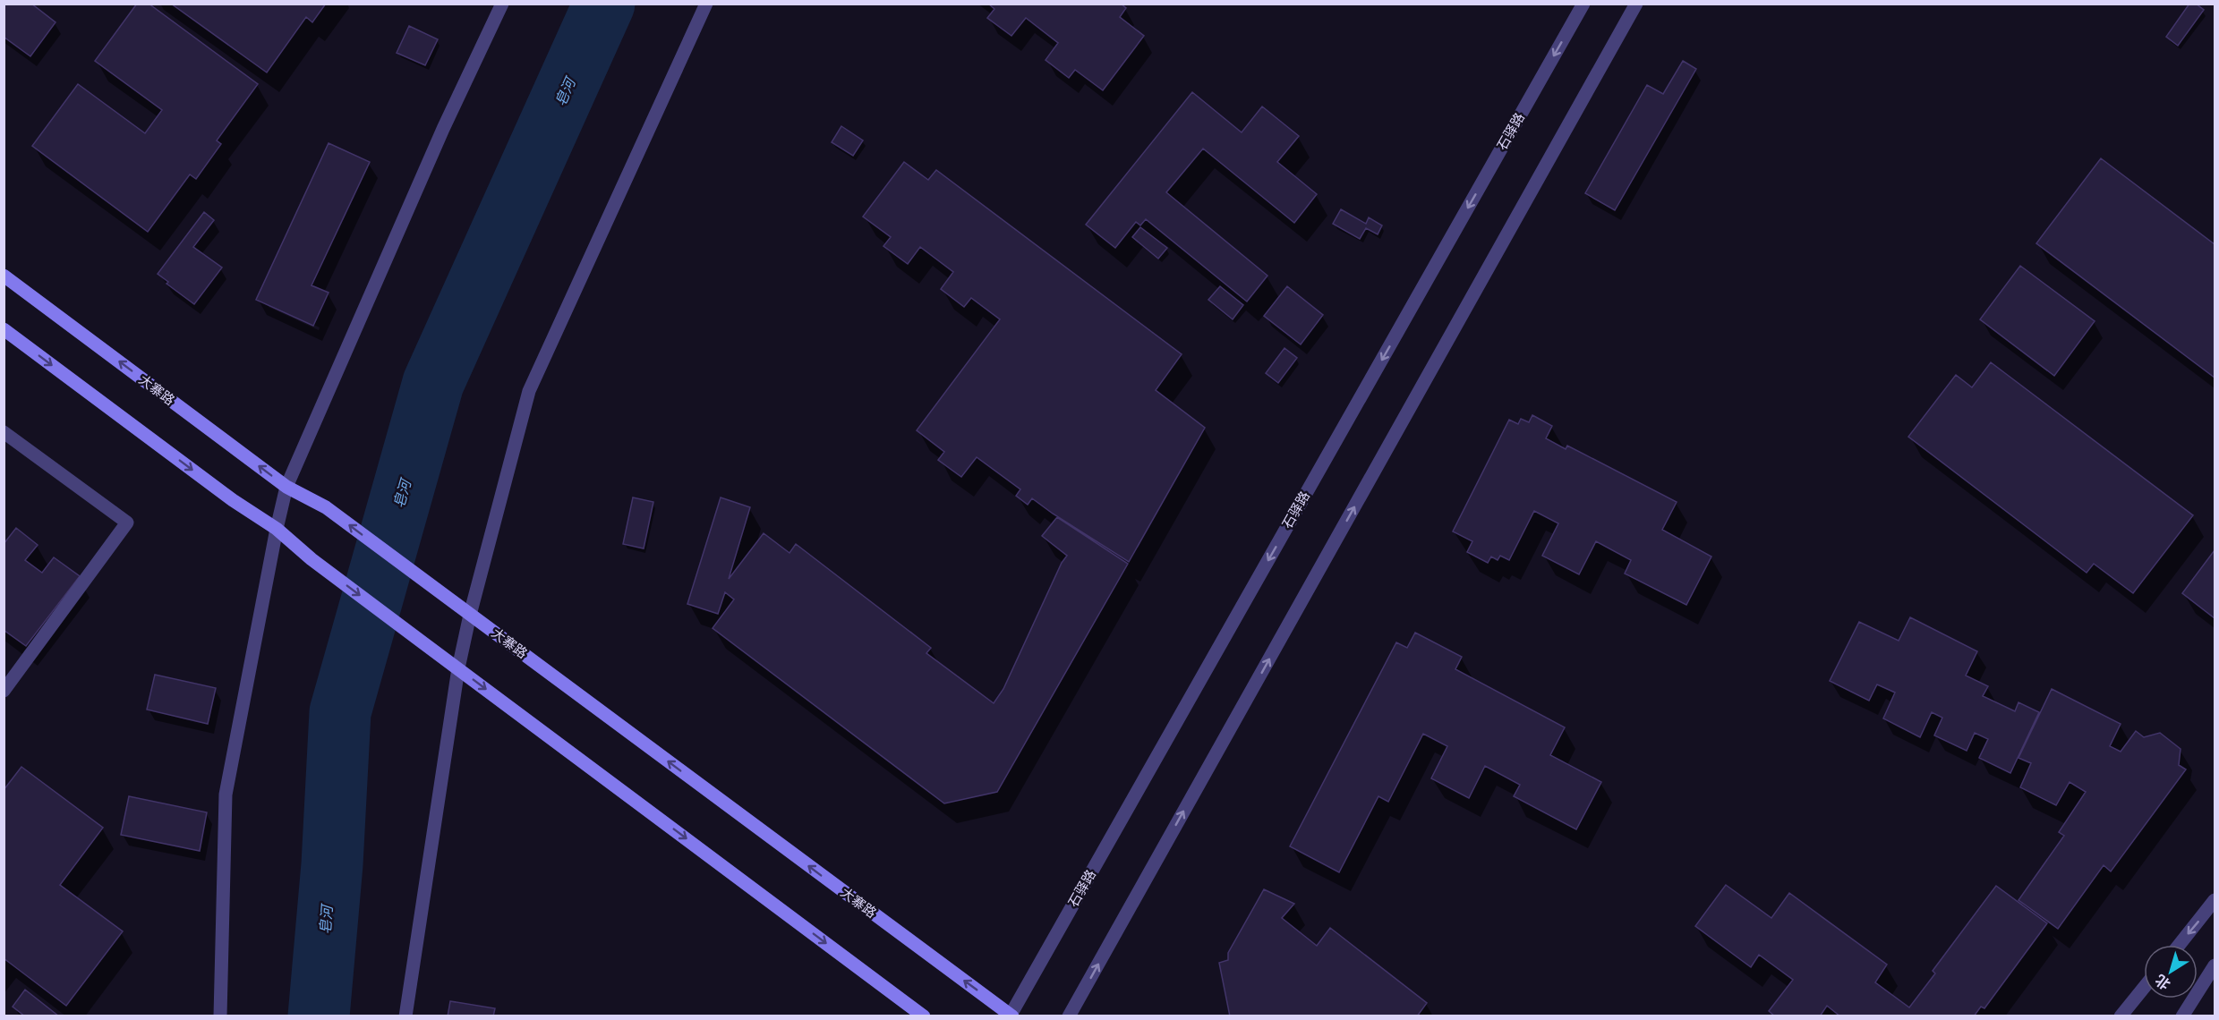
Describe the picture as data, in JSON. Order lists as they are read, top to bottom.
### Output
{
  "streets": {
    "main road": ["大寨路"],
    "street": ["石驿路"]
  },
  "crossings": [
    ["石驿路", "大寨路"]
  ],
  "water": ["皂河"],
  "north": "bottom left"
}
